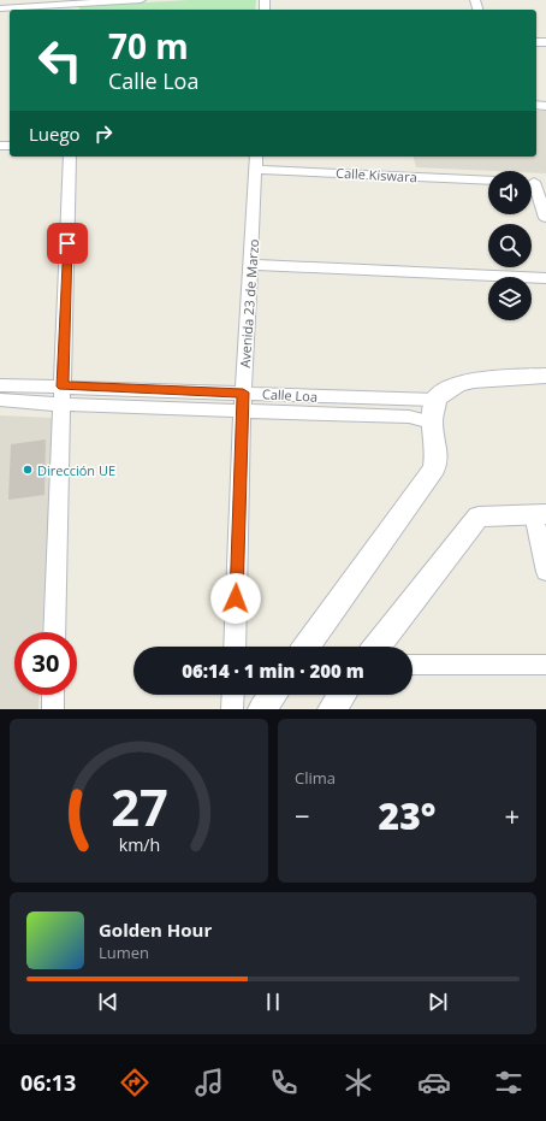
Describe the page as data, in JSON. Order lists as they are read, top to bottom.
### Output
{
  "streets": {
    "street": ["Calle Kiswara", "Avenida 23 de Marzo", "Calle Loa"]
  },
  "crossings": [
    ["Calle Kiswara", "Avenida 23 de Marzo"],
    ["Avenida 23 de Marzo", "Calle Loa"]
  ],
  "places": ["Dirección UE"],
  "page": {
    "turn": ["70 m", "Calle Loa"],
    "then": "Luego",
    "limit": "30",
    "trip": "06:14 · 1 min · 200 m",
    "tile": "Clima",
    "heat": ["−", "23°", "+"],
    "song": ["Golden Hour", "Lumen"],
    "tabs": "06:13",
    "gauge": ["27", "km/h"]
  }
}
